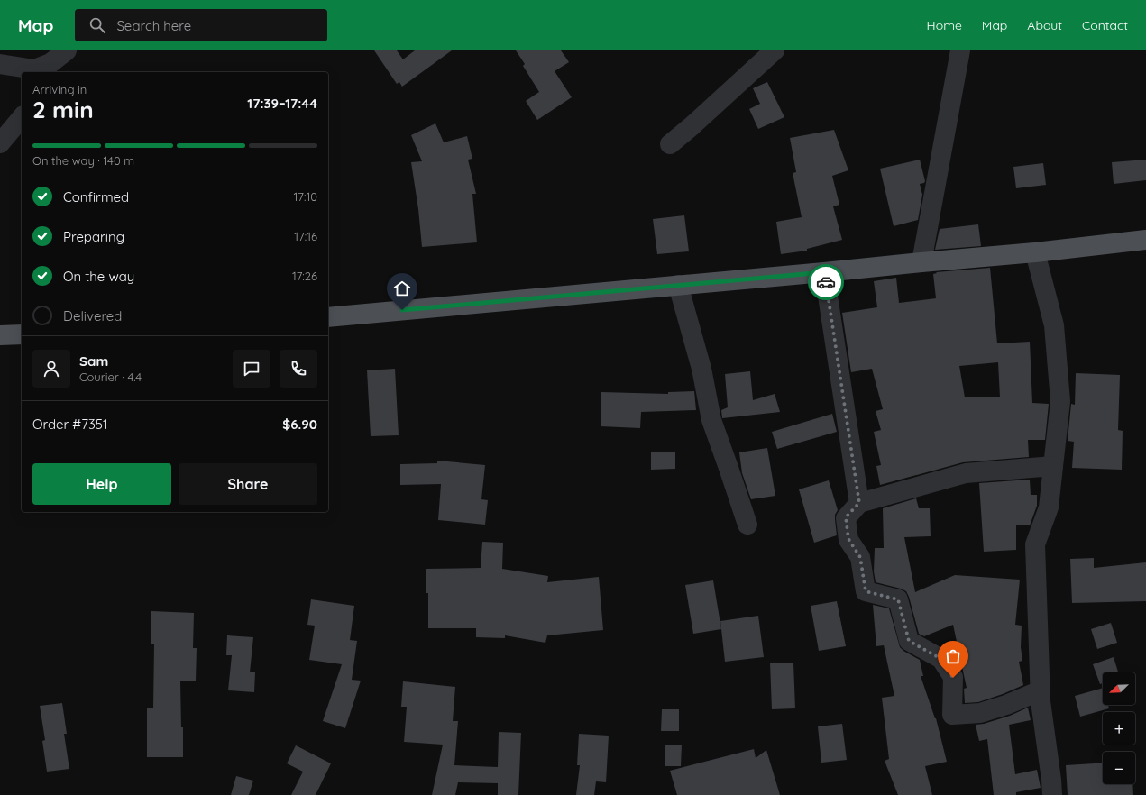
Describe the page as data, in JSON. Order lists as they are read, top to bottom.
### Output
{
  "north": "bottom left",
  "page": {
    "header": "Map",
    "search": "Search here",
    "nav": [
      "Home",
      "Map",
      "About",
      "Contact"
    ],
    "heading": ["2 min", "Arriving in", "17:39–17:44"],
    "panel": [
      "Sam",
      "Courier · 4.4",
      "Order #7351",
      "$6.90"
    ],
    "bar": "On the way · 140 m",
    "list": [
      ["Confirmed", "17:10"],
      ["Preparing", "17:16"],
      ["On the way", "17:26"],
      "Delivered"
    ],
    "buttons": ["Help", "Share"],
    "map_buttons": ["+", "−"]
  }
}
